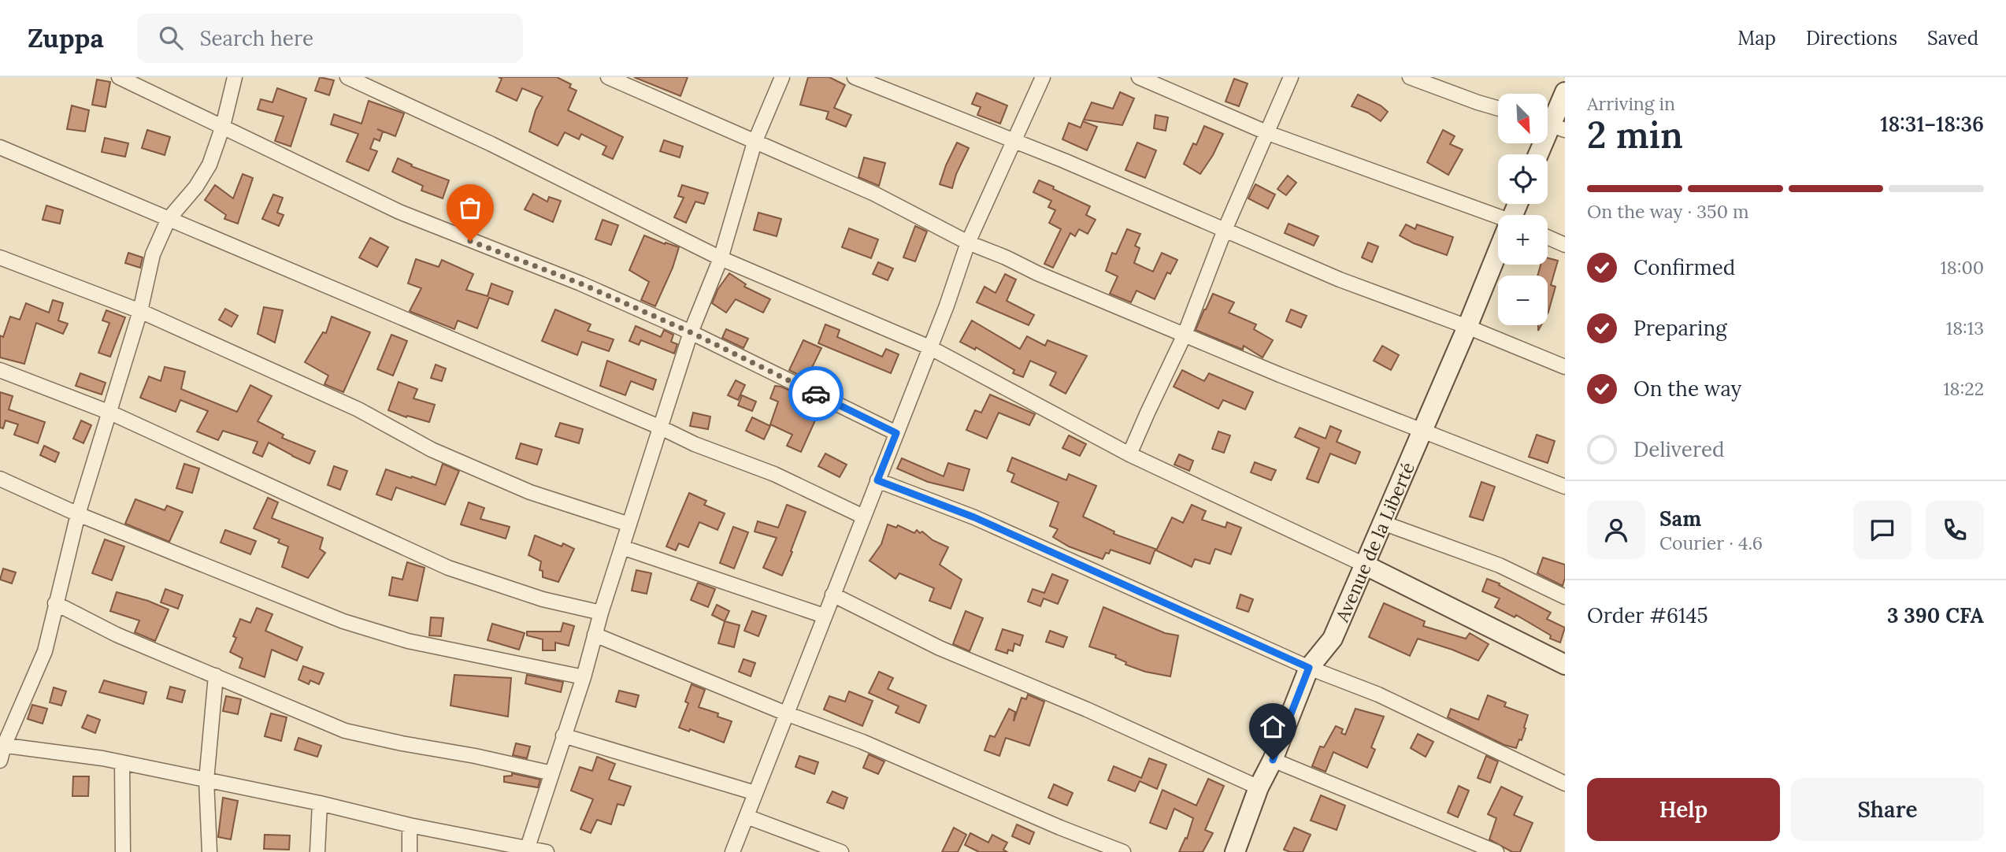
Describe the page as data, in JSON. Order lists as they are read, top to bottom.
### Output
{
  "streets": {
    "street": ["Avenue de la Liberté"]
  },
  "north": "bottom right",
  "page": {
    "header": "Zuppa",
    "search": "Search here",
    "nav": ["Map", "Directions", "Saved"],
    "heading": ["2 min", "Arriving in", "18:31–18:36"],
    "panel": [
      "Sam",
      "Courier · 4.6",
      "Order #6145",
      "3 390 CFA"
    ],
    "map_buttons": ["+", "−"],
    "bar": "On the way · 350 m",
    "list": [
      ["Confirmed", "18:00"],
      ["Preparing", "18:13"],
      ["On the way", "18:22"],
      "Delivered"
    ],
    "buttons": ["Help", "Share"]
  }
}
